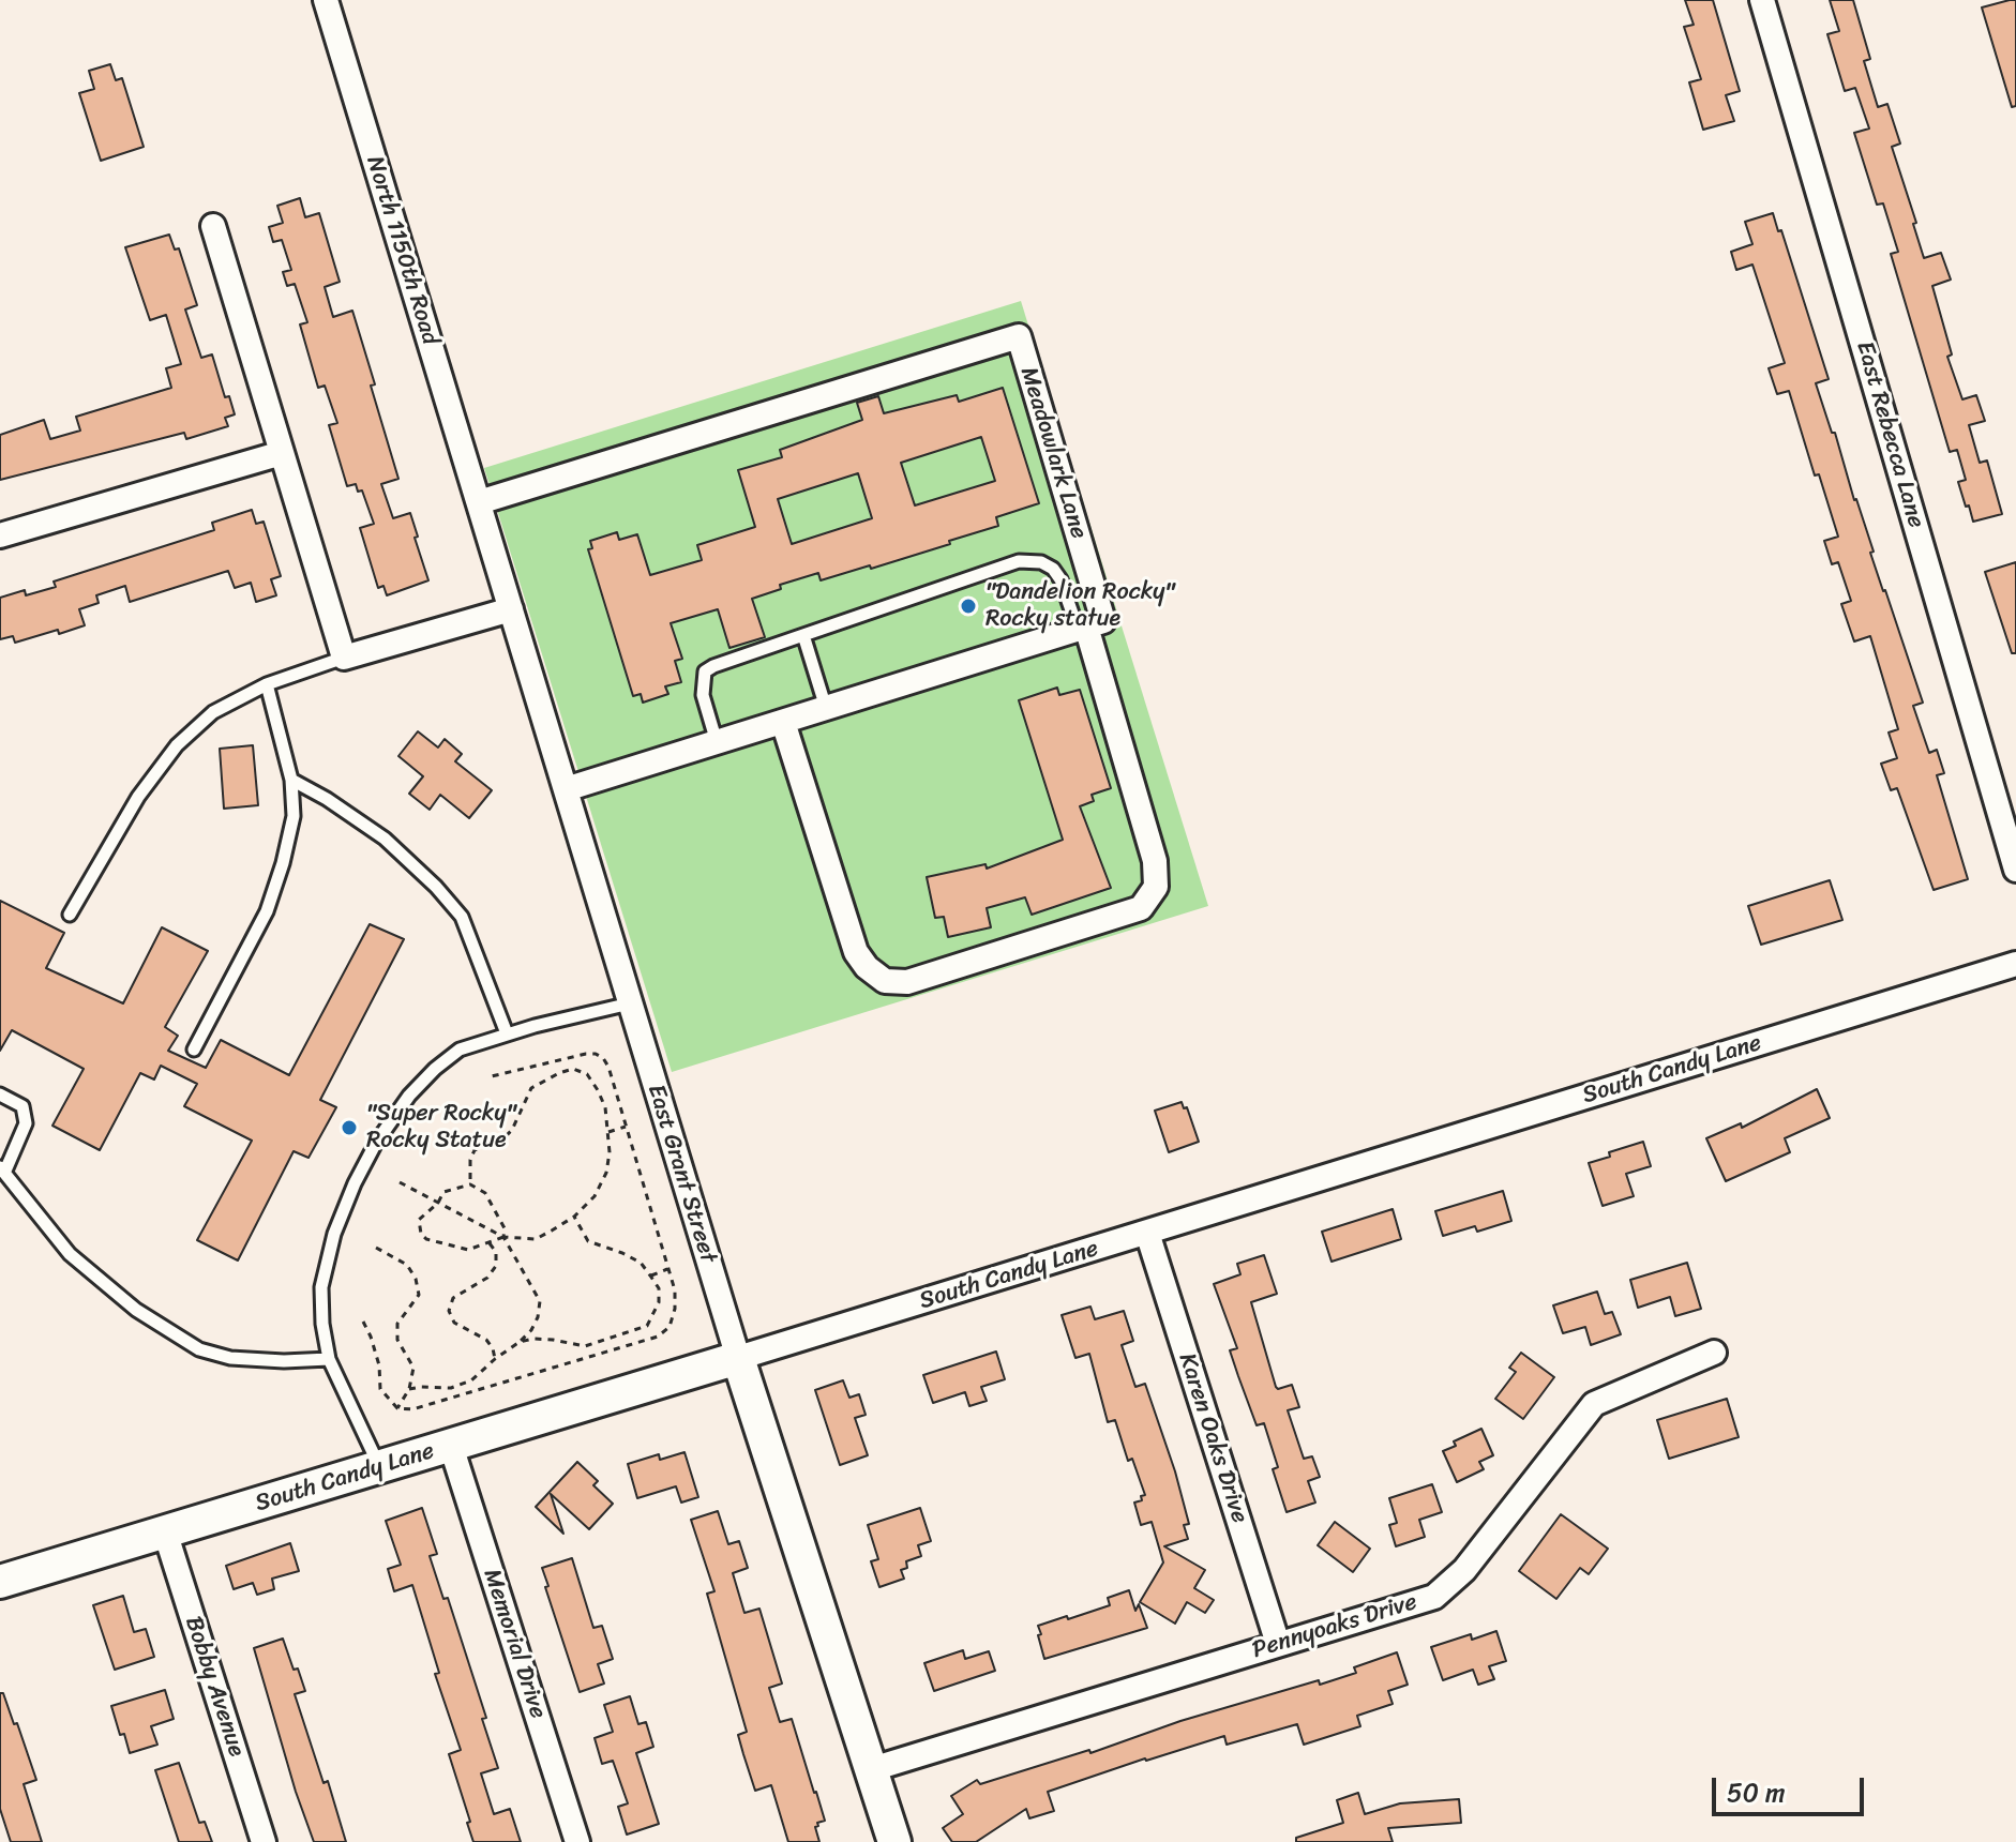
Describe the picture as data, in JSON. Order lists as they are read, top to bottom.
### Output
{
  "streets": {
    "main road": ["South Candy Lane", "East Grant Street"],
    "street": [
      "North 1150th Road",
      "East Rebecca Lane",
      "Meadowlark Lane",
      "Karen Oaks Drive",
      "Pennyoaks Drive",
      "Memorial Drive",
      "Bobby Avenue"
    ]
  },
  "crossings": [
    ["North 1150th Road", "Meadowlark Lane"],
    ["North 1150th Road", "East Grant Street"],
    ["Meadowlark Lane", "East Grant Street"],
    ["South Candy Lane", "East Grant Street"],
    ["South Candy Lane", "Karen Oaks Drive"],
    ["South Candy Lane", "Memorial Drive"],
    ["South Candy Lane", "Bobby Avenue"],
    ["East Grant Street", "Pennyoaks Drive"],
    ["Karen Oaks Drive", "Pennyoaks Drive"]
  ],
  "places": ["\"Dandelion Rocky\" Rocky statue", "\"Super Rocky\" Rocky Statue"],
  "scale_bar": "50 m"
}
